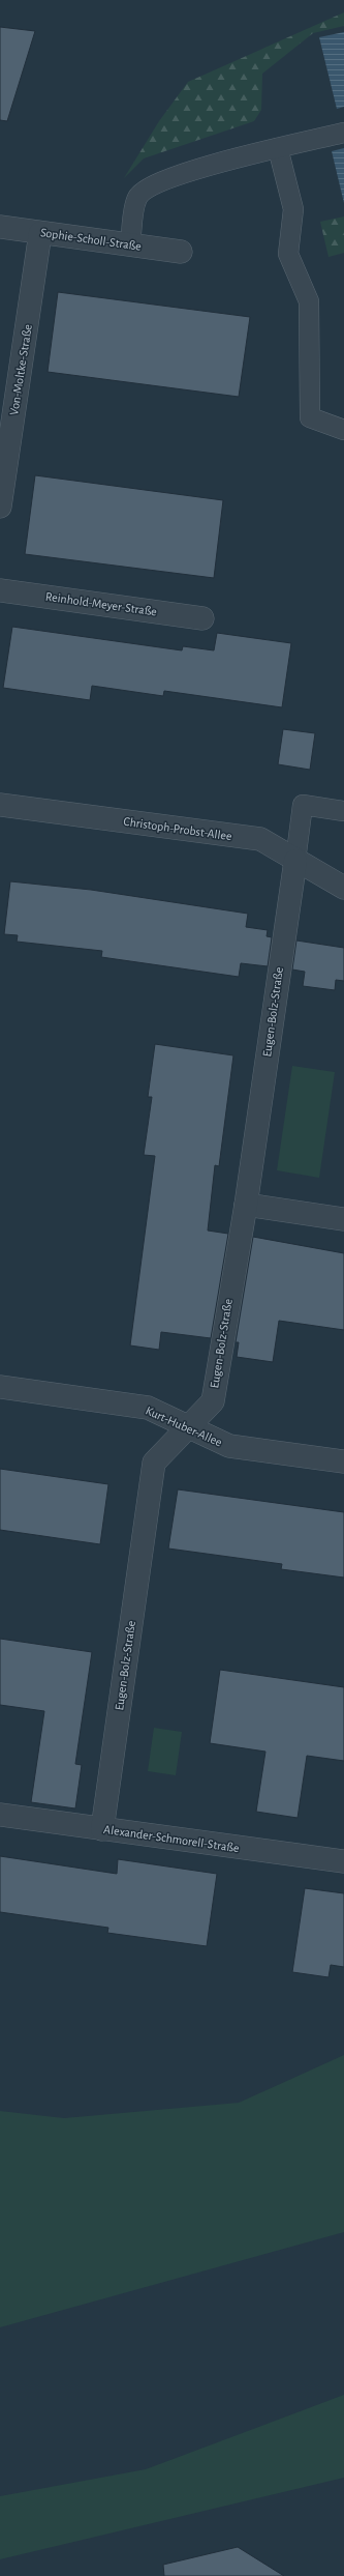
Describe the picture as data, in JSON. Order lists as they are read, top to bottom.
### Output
{
  "streets": {
    "street": [
      "Sophie-Scholl-Straße",
      "Von-Moltke-Straße",
      "Reinhold-Meyer-Straße",
      "Christoph-Probst-Allee",
      "Eugen-Bolz-Straße",
      "Kurt-Huber-Allee",
      "Alexander-Schmorell-Straße"
    ]
  },
  "crossings": [
    ["Sophie-Scholl-Straße", "Von-Moltke-Straße"],
    ["Christoph-Probst-Allee", "Eugen-Bolz-Straße"],
    ["Eugen-Bolz-Straße", "Kurt-Huber-Allee"],
    ["Eugen-Bolz-Straße", "Alexander-Schmorell-Straße"]
  ]
}
